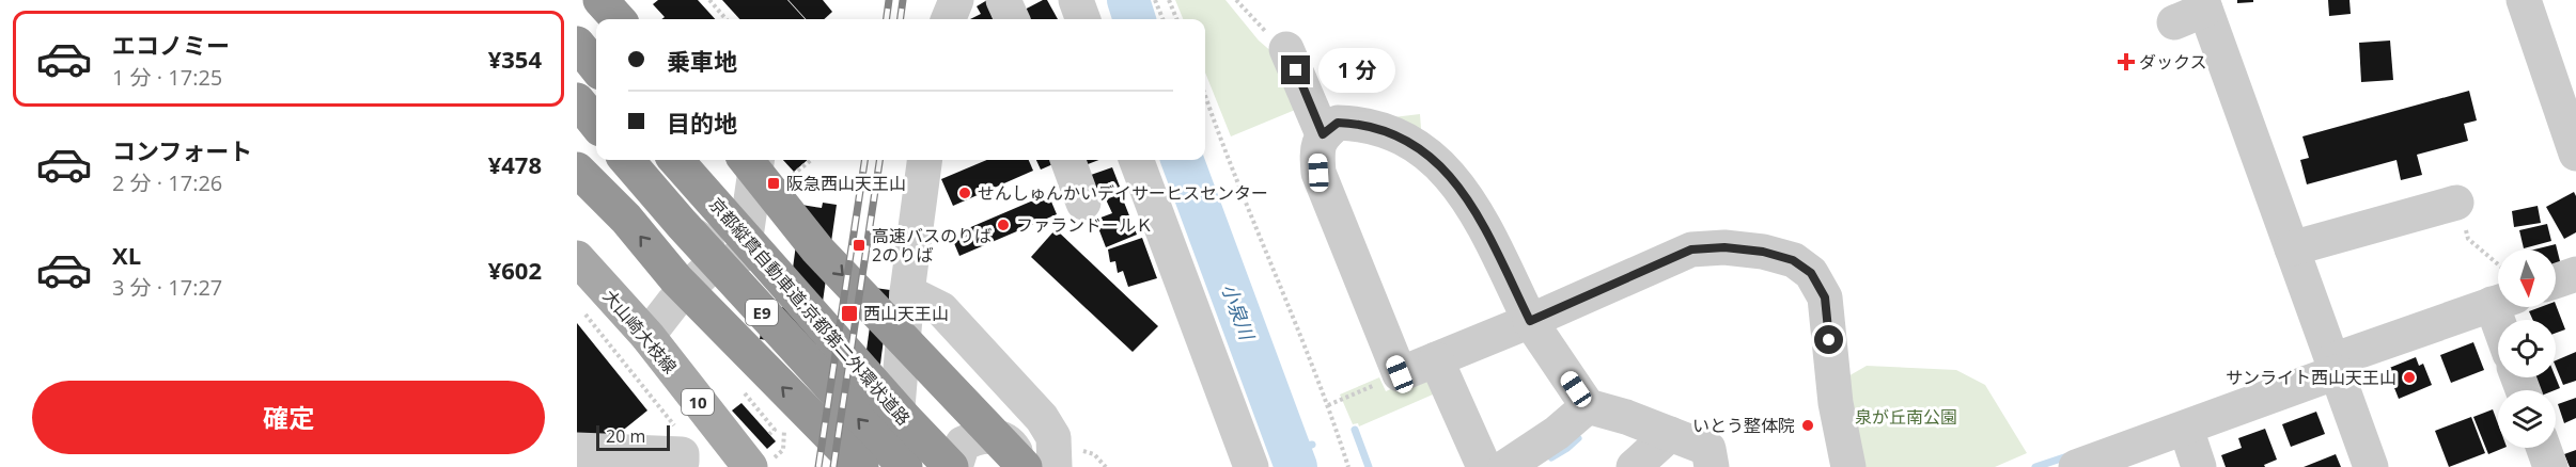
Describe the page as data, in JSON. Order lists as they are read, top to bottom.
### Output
{
  "streets": {
    "highway": ["京都縦貫自動車道;京都第二外環状道路", "E9"],
    "main road": ["大山崎大枝線", "10"]
  },
  "water": ["小泉川"],
  "parks": ["泉が丘南公園"],
  "places": {
    "health": ["ダックス"],
    "transit": ["阪急西山天王山", "高速バスのりば 2のりば", "西山天王山"],
    "other": [
      "せんしゅんかいデイサーヒスセンター",
      "ファランドールＫ",
      "サンライト西山天王山",
      "いとう整体院"
    ]
  },
  "scale_bar": "20 m",
  "north": "bottom",
  "page": {
    "list": [
      {
        "name": "エコノミー",
        "note": "1 分 · 17:25",
        "value": "¥354"
      },
      {
        "name": "コンフォート",
        "note": "2 分 · 17:26",
        "value": "¥478"
      },
      {
        "name": "XL",
        "note": "3 分 · 17:27",
        "value": "¥602"
      }
    ],
    "banner": ["乗車地", "目的地"],
    "bubble": "1 分",
    "buttons": "確定",
    "scale": "20 m"
  }
}
